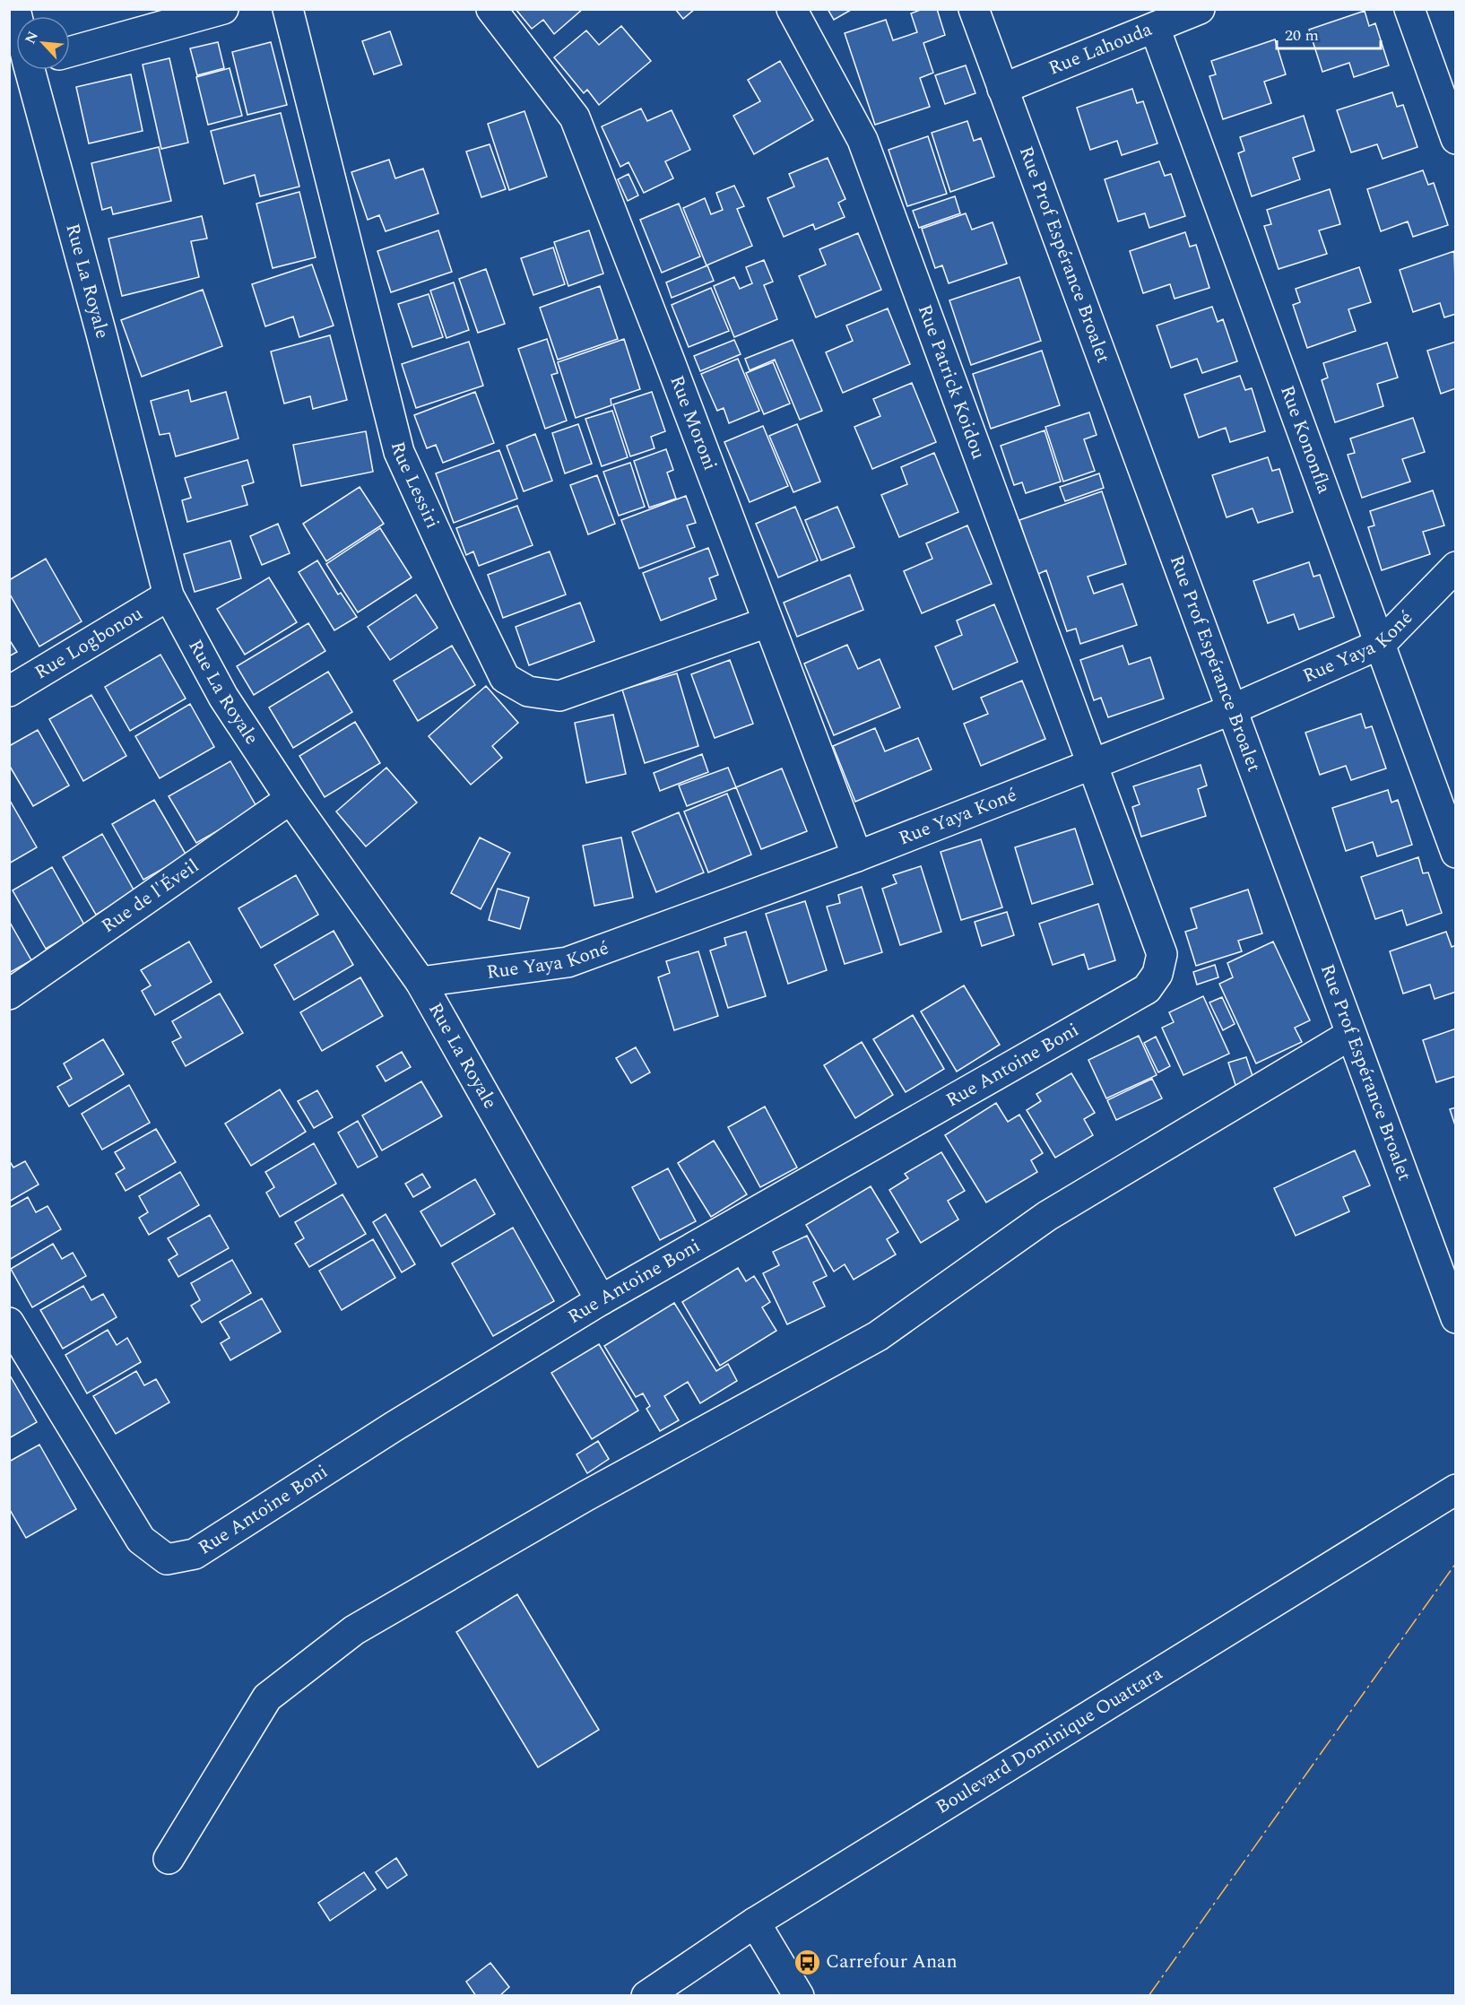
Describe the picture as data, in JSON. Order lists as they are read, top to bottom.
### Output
{
  "streets": {
    "street": [
      "Rue Lahouda",
      "Rue Prof Espérance Broalet",
      "Rue La Royale",
      "Rue Patrick Koidou",
      "Rue Moroni",
      "Rue Kononfla",
      "Rue Lessiri",
      "Rue Logbonou",
      "Rue Yaya Koné",
      "Rue de l'Éveil",
      "Rue Antoine Boni",
      "Boulevard Dominique Ouattara"
    ]
  },
  "crossings": [
    ["Rue Lahouda", "Rue Prof Espérance Broalet"],
    ["Rue Lahouda", "Rue Kononfla"],
    ["Rue Prof Espérance Broalet", "Rue Yaya Koné"],
    ["Rue La Royale", "Rue Logbonou"],
    ["Rue La Royale", "Rue Yaya Koné"],
    ["Rue La Royale", "Rue de l'Éveil"],
    ["Rue La Royale", "Rue Antoine Boni"],
    ["Rue Patrick Koidou", "Rue Yaya Koné"],
    ["Rue Patrick Koidou", "Rue Antoine Boni"],
    ["Rue Moroni", "Rue Lessiri"],
    ["Rue Moroni", "Rue Yaya Koné"],
    ["Rue Kononfla", "Rue Yaya Koné"],
    ["Rue Yaya Koné", "Rue Antoine Boni"]
  ],
  "places": {
    "bus stop": ["Carrefour Anan"]
  },
  "scale_bar": "20 m",
  "north": "top left"
}
